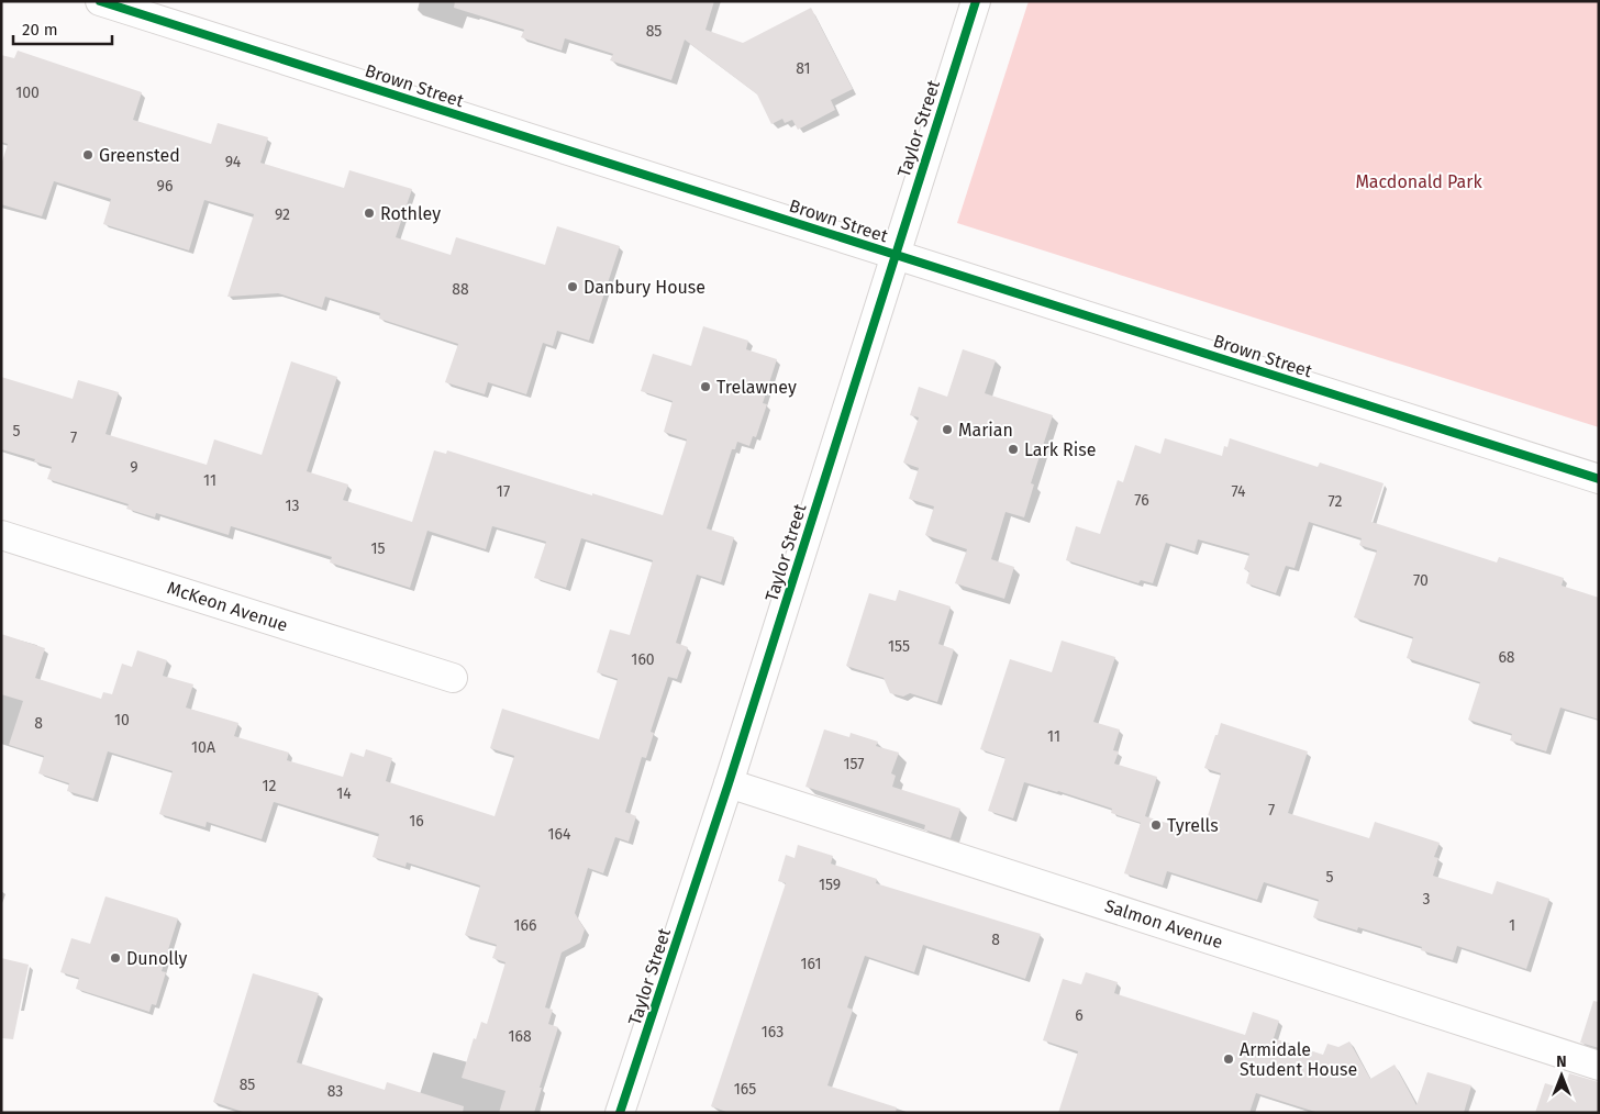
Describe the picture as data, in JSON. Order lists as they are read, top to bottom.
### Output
{
  "streets": {
    "street": [
      "Brown Street",
      "Taylor Street",
      "McKeon Avenue",
      "Salmon Avenue"
    ]
  },
  "crossings": [
    ["Brown Street", "Taylor Street"],
    ["Taylor Street", "Salmon Avenue"]
  ],
  "parks": ["Macdonald Park"],
  "places": [
    "Greensted",
    "Rothley",
    "Danbury House",
    "Trelawney",
    "Marian",
    "Lark Rise",
    "Tyrells",
    "Dunolly",
    "Armidale Student House"
  ],
  "house_numbers": [
    "85",
    "81",
    "100",
    "94",
    "96",
    "92",
    "88",
    "5",
    "7",
    "9",
    "11",
    "17",
    "74",
    "76",
    "72",
    "13",
    "15",
    "70",
    "155",
    "68",
    "160",
    "10",
    "8",
    "11",
    "10A",
    "157",
    "12",
    "14",
    "7",
    "16",
    "164",
    "5",
    "159",
    "3",
    "166",
    "1",
    "8",
    "161",
    "6",
    "163",
    "168",
    "85",
    "165",
    "83"
  ],
  "scale_bar": "20 m",
  "north": "top"
}
